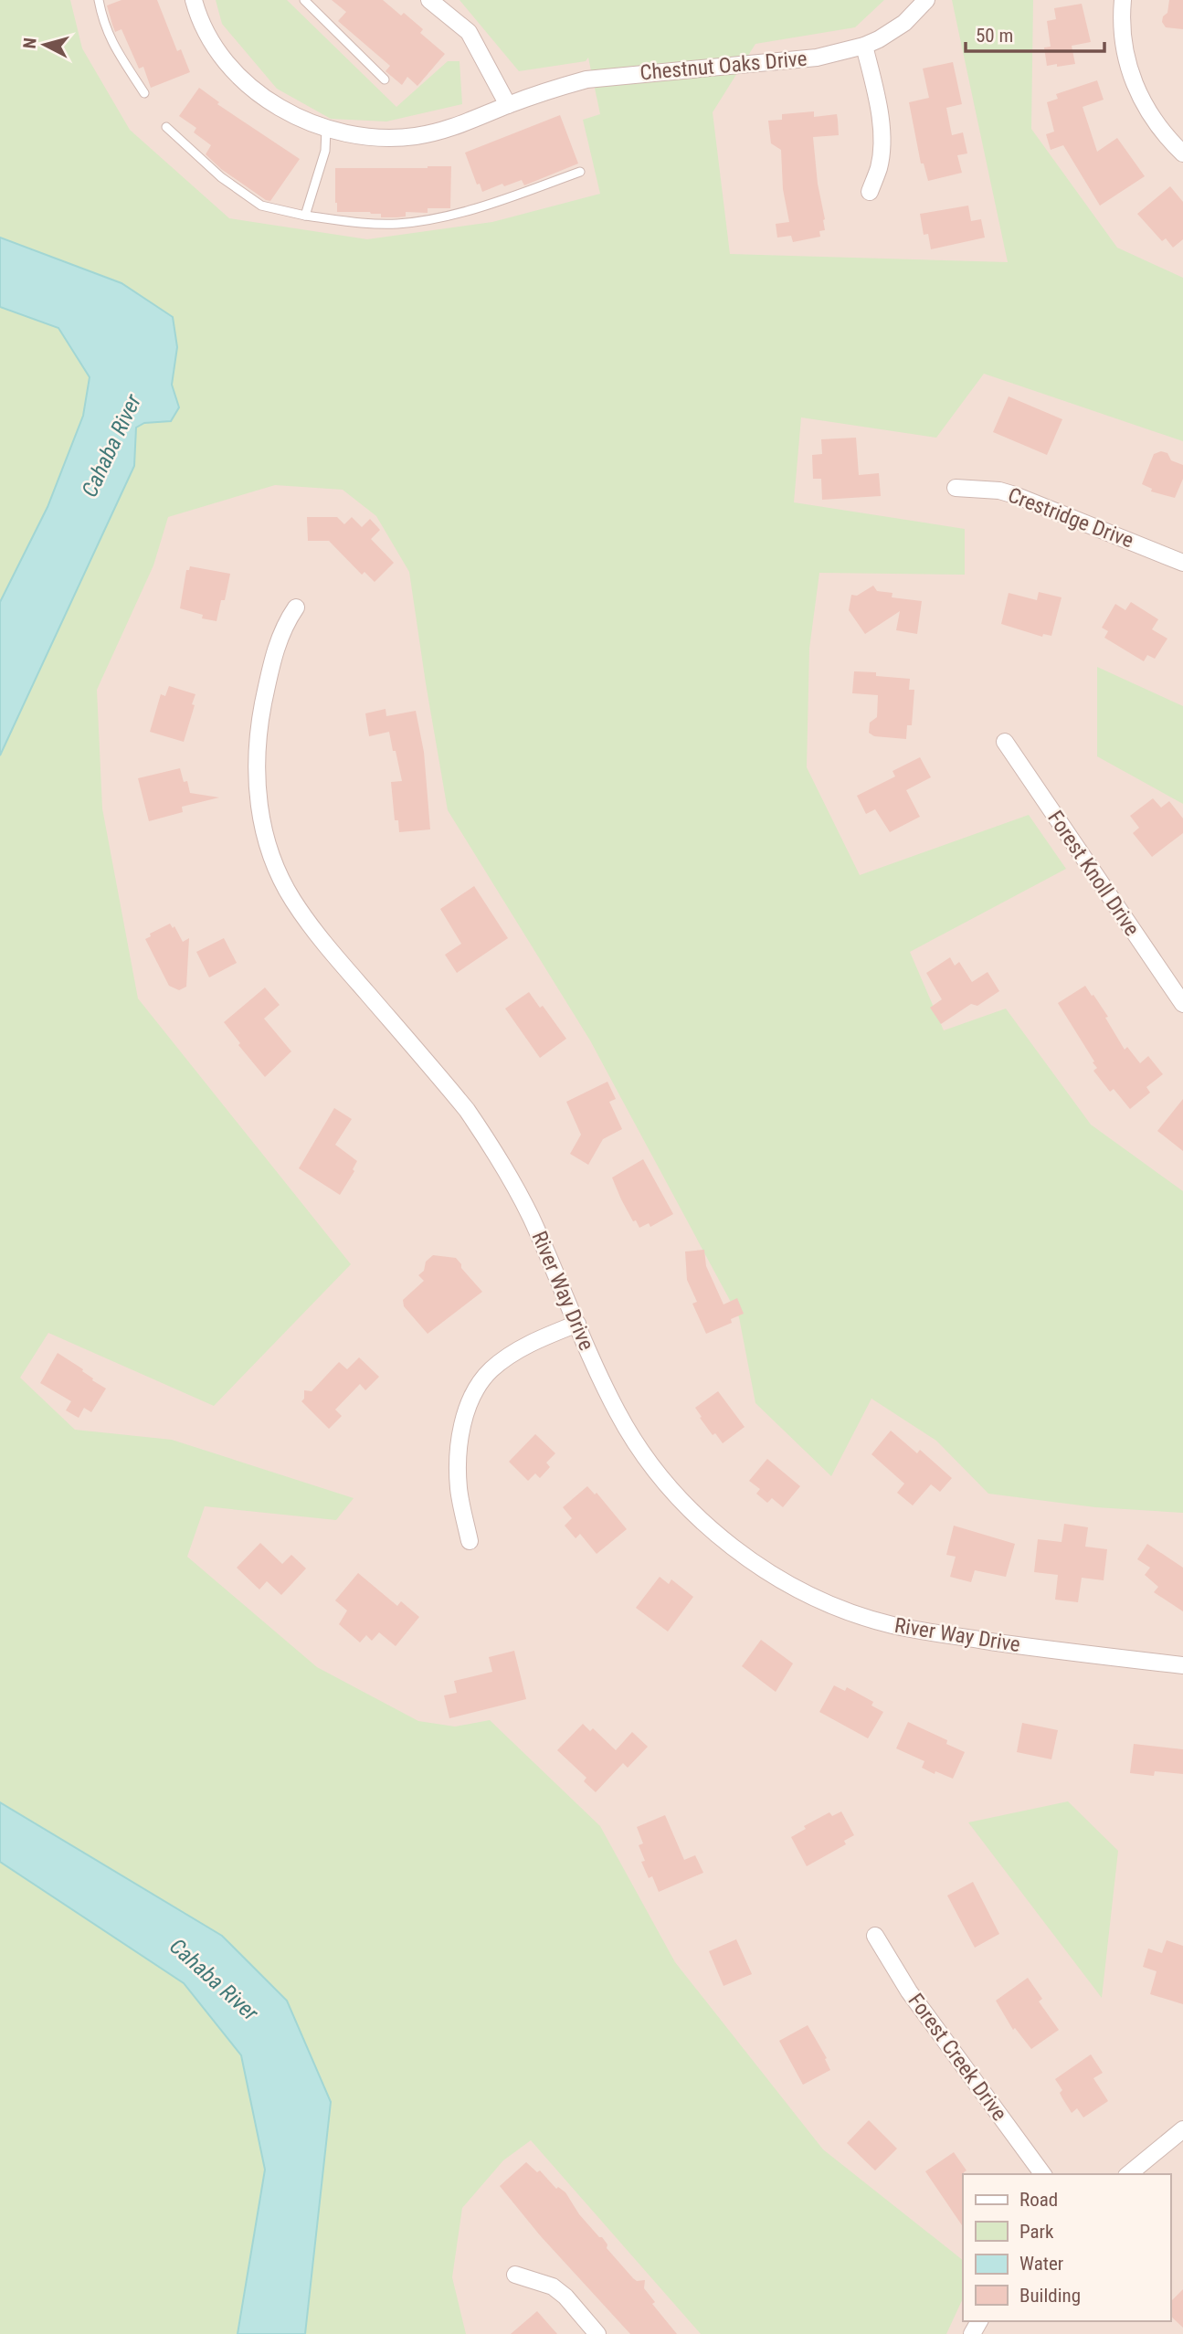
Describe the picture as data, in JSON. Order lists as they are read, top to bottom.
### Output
{
  "streets": {
    "street": [
      "Chestnut Oaks Drive",
      "Crestridge Drive",
      "Forest Knoll Drive",
      "River Way Drive",
      "Forest Creek Drive"
    ]
  },
  "water": ["Cahaba River"],
  "legend": [
    "Road",
    "Park",
    "Water",
    "Building"
  ],
  "scale_bar": "50 m",
  "north": "left"
}
